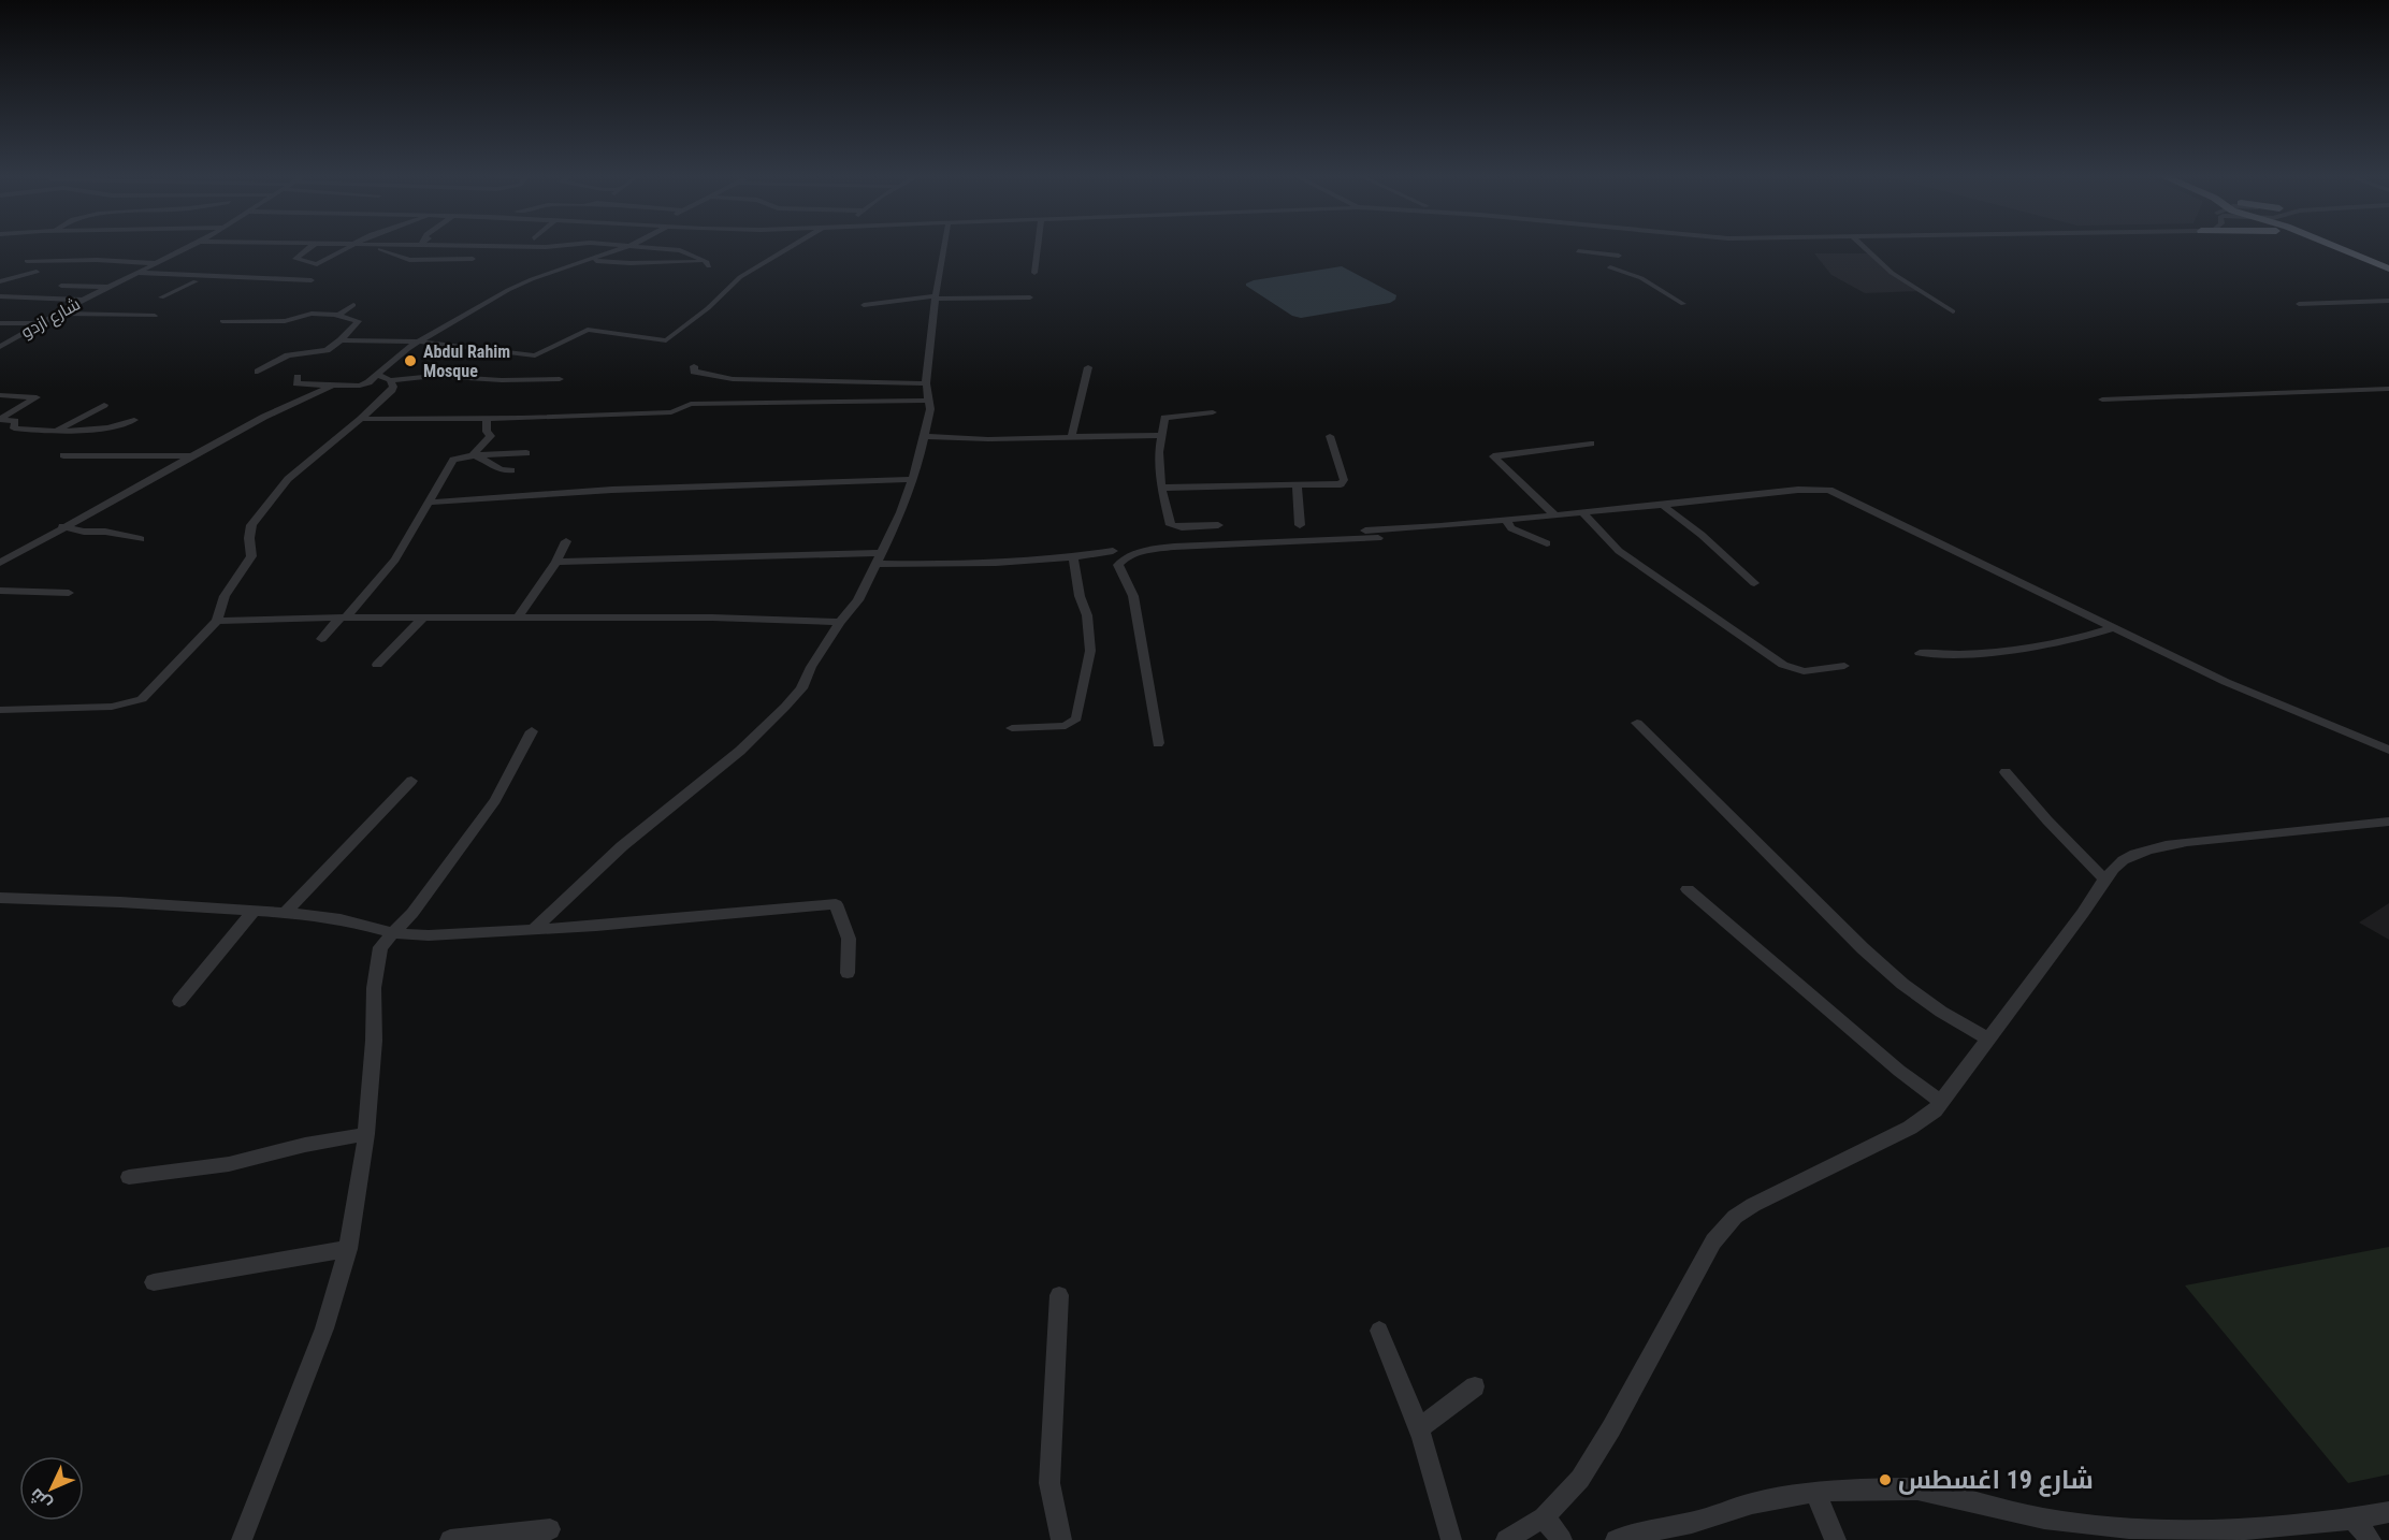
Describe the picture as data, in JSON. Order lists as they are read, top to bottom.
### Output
{
  "streets": {
    "street": ["شارع ازدو"]
  },
  "places": ["Abdul Rahim Mosque", "شارع 19 اغسطس"],
  "north": "bottom left"
}
